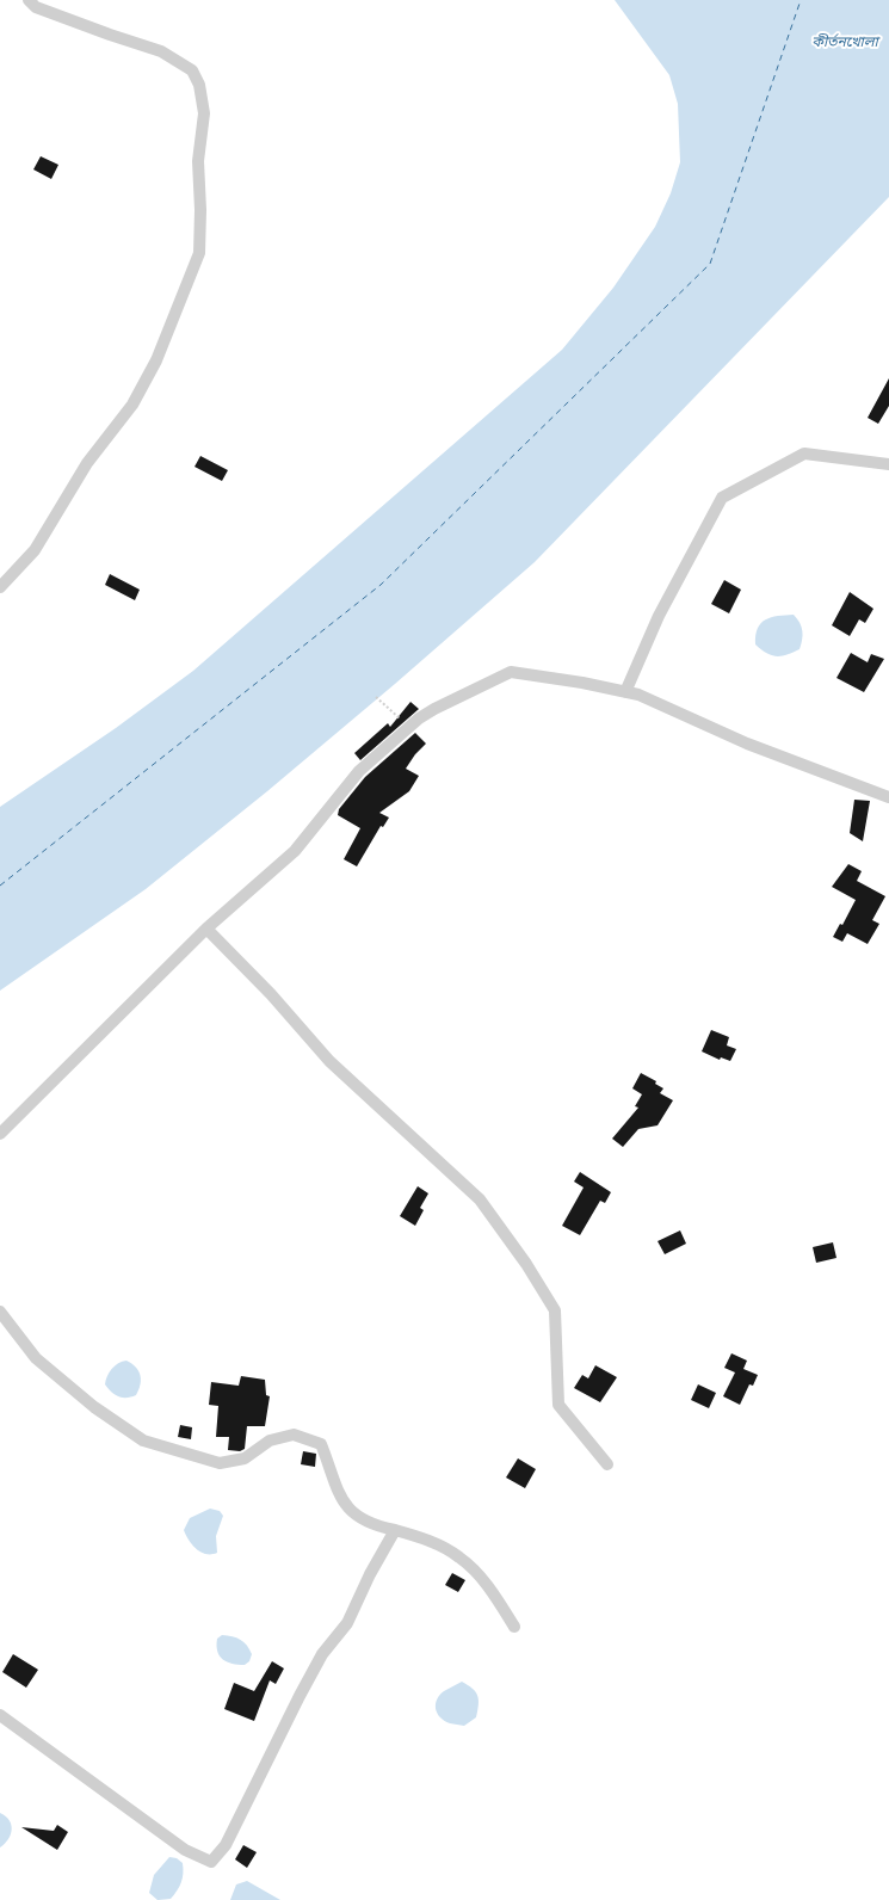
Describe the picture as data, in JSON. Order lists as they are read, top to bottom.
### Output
{
  "water": ["কীর্তনখোলা"]
}
